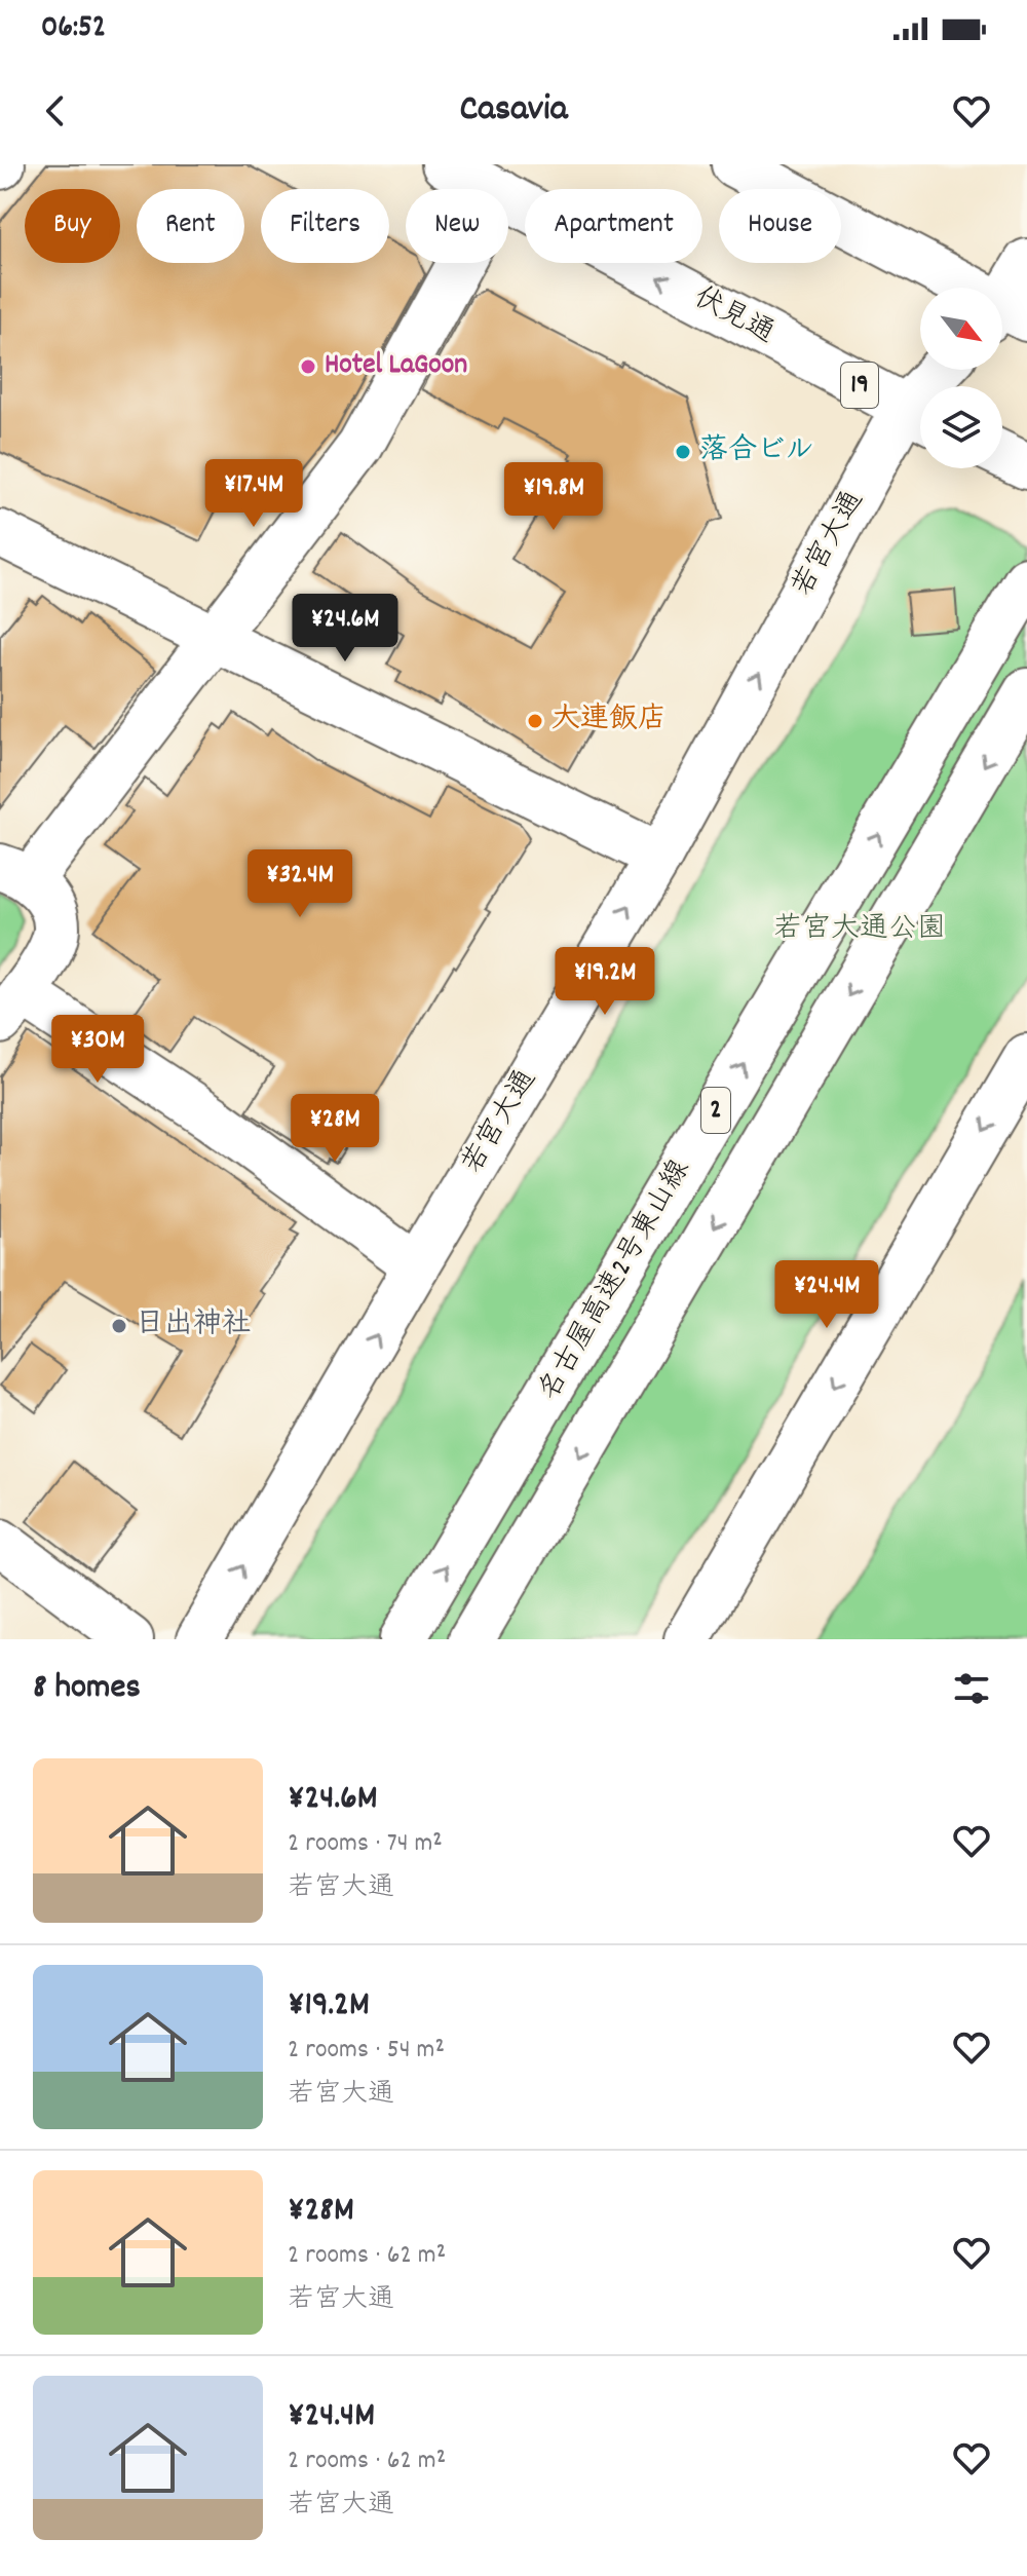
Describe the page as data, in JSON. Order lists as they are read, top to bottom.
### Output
{
  "streets": {
    "main road": [
      "伏見通",
      "19",
      "若宮大通",
      "2",
      "名古屋高速2号東山線"
    ]
  },
  "crossings": [
    ["伏見通", "若宮大通"]
  ],
  "one_way": ["若宮大通"],
  "parks": ["若宮大通公園"],
  "places": [
    "Hotel LaGoon",
    "落合ビル",
    "大連飯店",
    "日出神社"
  ],
  "north": "bottom right",
  "page": {
    "status": "06:52",
    "header": "Casavia",
    "chip": [
      "Buy",
      "Rent",
      "Filters",
      "New",
      "Apartment",
      "House"
    ],
    "price": [
      "¥17.4M",
      "¥19.8M",
      "¥24.6M",
      "¥32.4M",
      "¥19.2M",
      "¥30M",
      "¥28M",
      "¥24.4M"
    ],
    "heading": "8 homes",
    "list": [
      {
        "name": "¥24.6M",
        "note": "2 rooms · 74 m² · 若宮大通"
      },
      {
        "name": "¥19.2M",
        "note": "2 rooms · 54 m² · 若宮大通"
      },
      {
        "name": "¥28M",
        "note": "2 rooms · 62 m² · 若宮大通"
      },
      {
        "name": "¥24.4M",
        "note": "2 rooms · 62 m² · 若宮大通"
      }
    ]
  }
}
